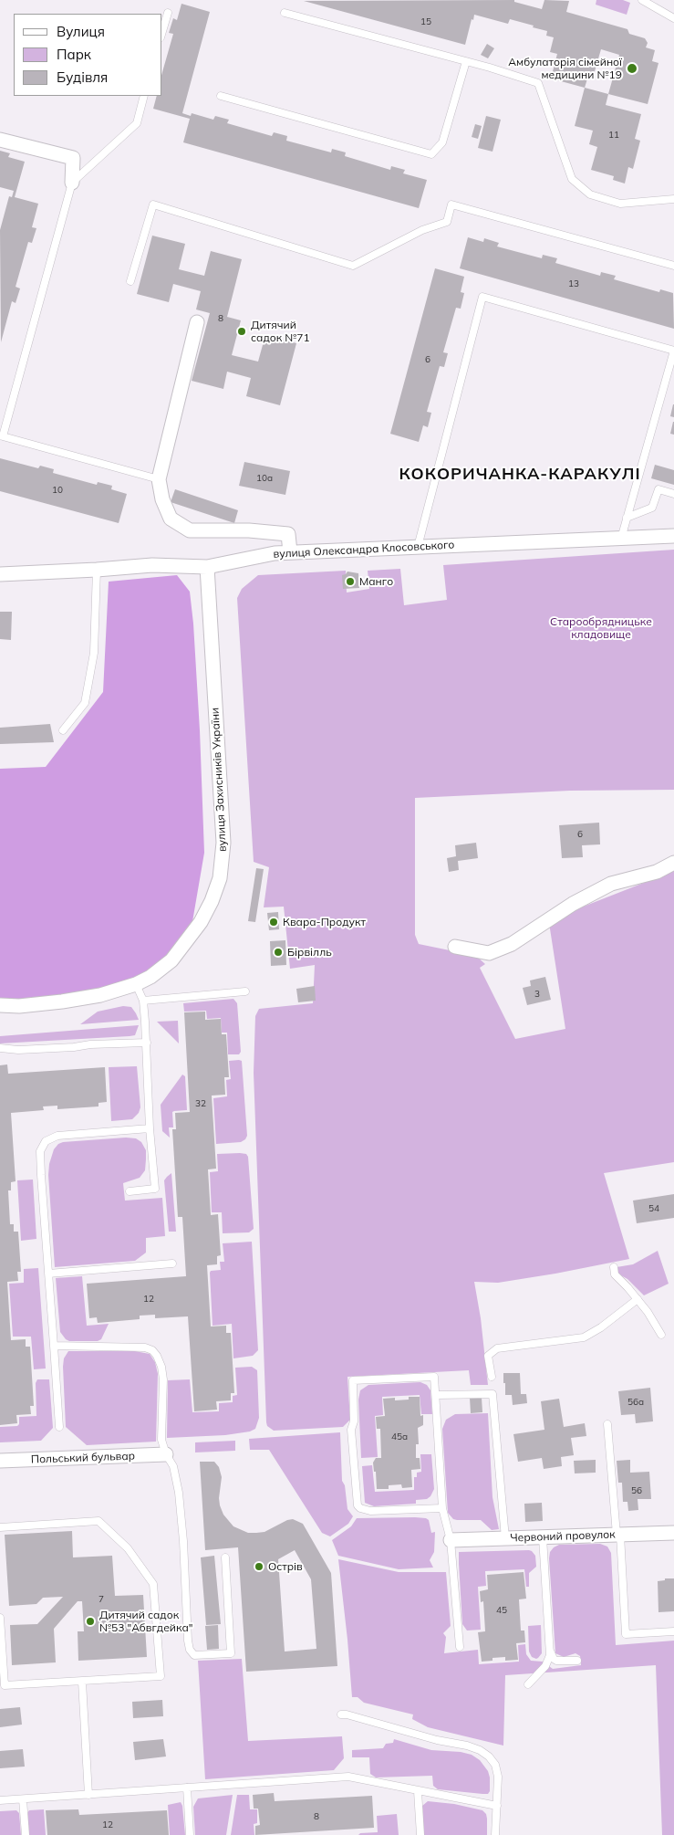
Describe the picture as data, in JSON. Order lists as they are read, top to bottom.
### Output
{
  "streets": {
    "street": [
      "вулиця Олександра Клосовського",
      "вулиця Захисників України",
      "Польський бульвар",
      "Червоний провулок"
    ]
  },
  "crossings": [
    ["вулиця Олександра Клосовського", "вулиця Захисників України"]
  ],
  "districts": ["КОКОРИЧАНКА-КАРАКУЛІ"],
  "parks": ["Старообрядницьке кладовище"],
  "places": [
    "Амбулаторія сімейної медицини №19",
    "Дитячий садок №71",
    "Манго",
    "Квара-Продукт",
    "Бірвілль",
    "Острів",
    "Дитячий садок №53 \"Абвгдейка\""
  ],
  "house_numbers": [
    "15",
    "11",
    "13",
    "8",
    "6",
    "10а",
    "10",
    "6",
    "3",
    "32",
    "54",
    "12",
    "56а",
    "45а",
    "56",
    "7",
    "45",
    "8",
    "12"
  ],
  "legend": ["Вулиця", "Парк", "Будівля"]
}
